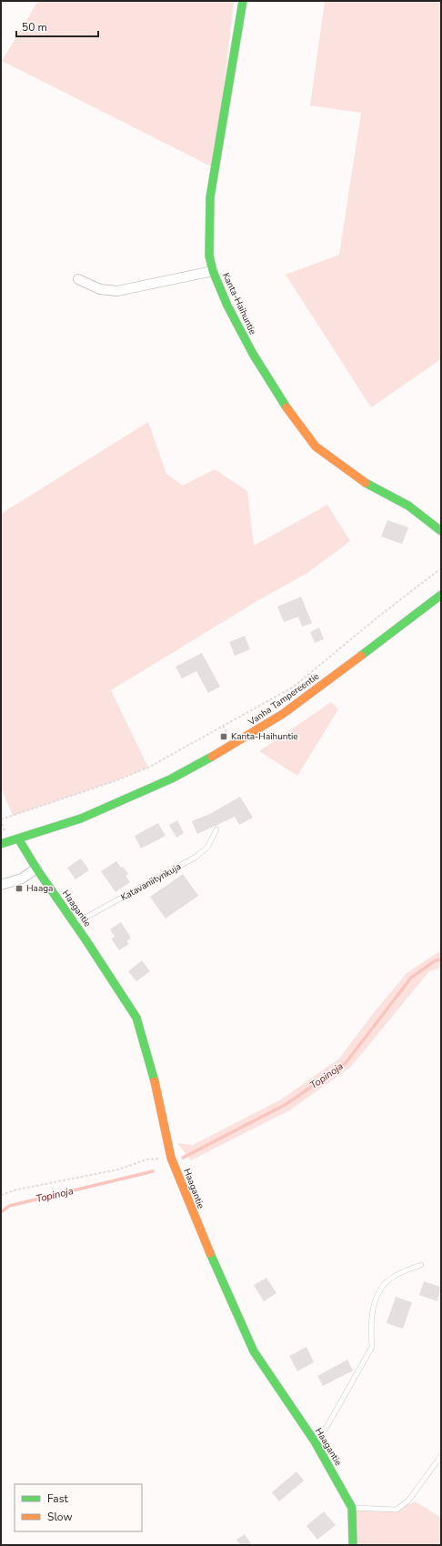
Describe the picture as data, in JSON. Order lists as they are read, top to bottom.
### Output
{
  "streets": {
    "street": ["Kanta-Haihuntie", "Vanha Tampereentie", "Haagantie"],
    "lane": ["Katavaniitynkuja"]
  },
  "crossings": [
    ["Vanha Tampereentie", "Haagantie"],
    ["Katavaniitynkuja", "Haagantie"]
  ],
  "water": ["Topinoja"],
  "places": {
    "transit": ["Kanta-Haihuntie", "Haaga"]
  },
  "legend": ["Fast", "Slow"],
  "scale_bar": "50 m"
}
